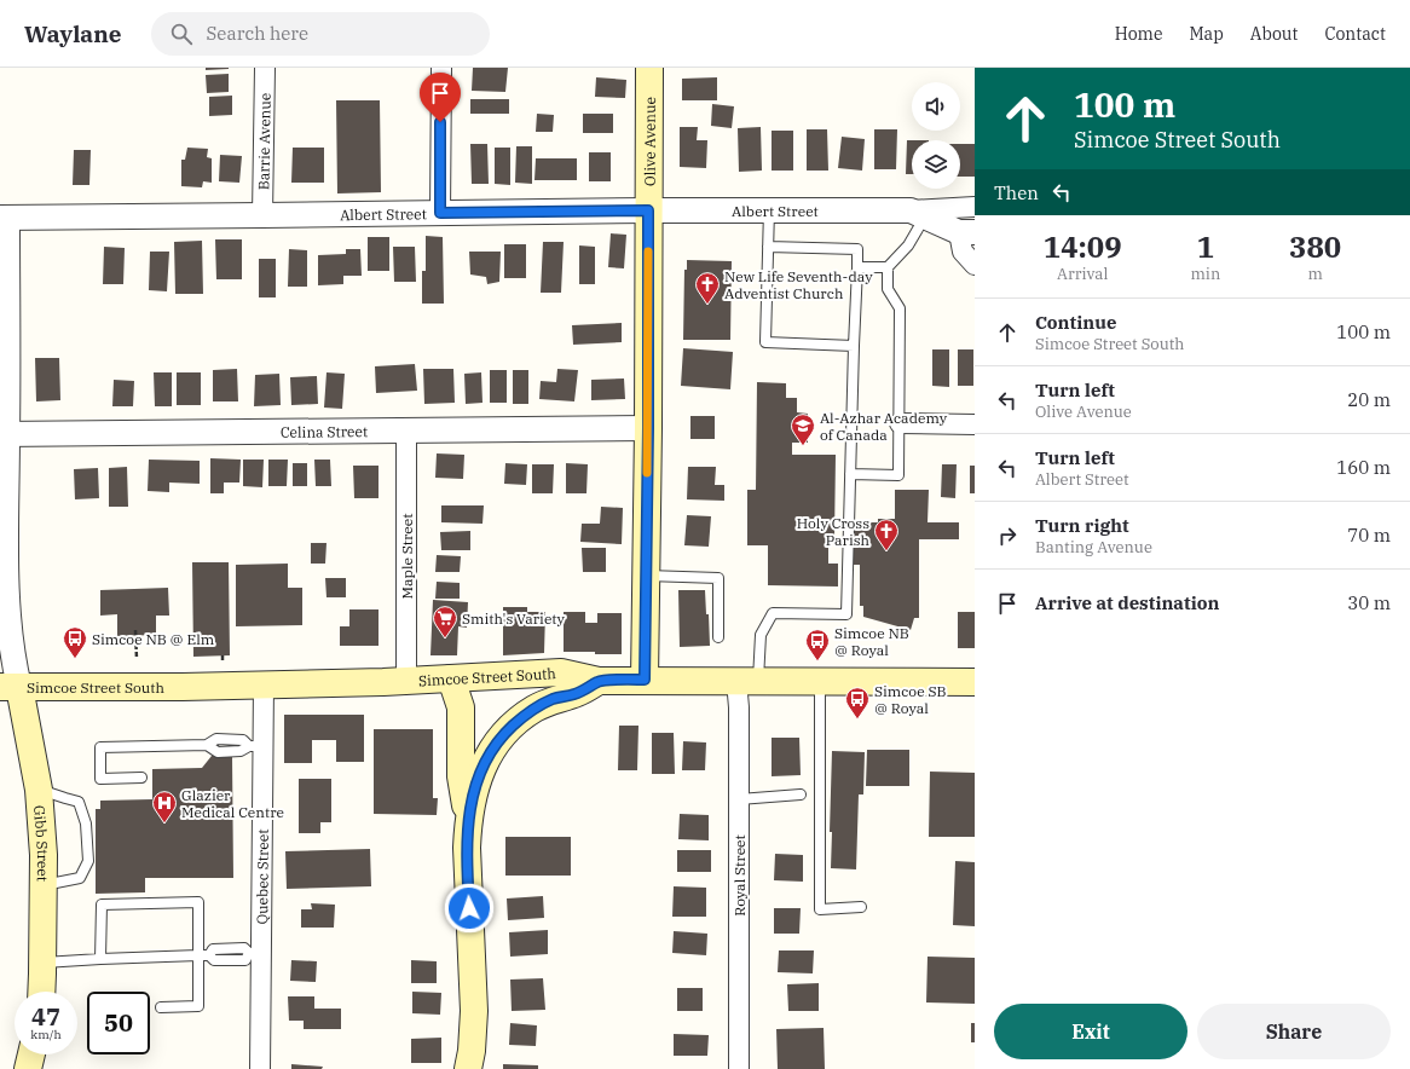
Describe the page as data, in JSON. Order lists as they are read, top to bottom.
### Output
{
  "streets": {
    "main road": ["Olive Avenue", "Simcoe Street South", "Gibb Street"],
    "street": [
      "Barrie Avenue",
      "Albert Street",
      "Celina Street",
      "Maple Street",
      "Royal Street",
      "Quebec Street"
    ]
  },
  "crossings": [
    ["Barrie Avenue", "Albert Street"],
    ["Olive Avenue", "Albert Street"],
    ["Olive Avenue", "Celina Street"],
    ["Olive Avenue", "Simcoe Street South"],
    ["Celina Street", "Maple Street"],
    ["Maple Street", "Simcoe Street South"],
    ["Simcoe Street South", "Gibb Street"],
    ["Simcoe Street South", "Royal Street"],
    ["Simcoe Street South", "Quebec Street"]
  ],
  "places": {
    "church": ["New Life Seventh-day Adventist Church", "Holy Cross Parish"],
    "school or university": ["Al-Azhar Academy of Canada"],
    "supermarket": ["Smith's Variety"],
    "bus stop": ["Simcoe NB @ Elm", "Simcoe NB @ Royal", "Simcoe SB @ Royal"],
    "hospital": ["Glazier Medical Centre"]
  },
  "page": {
    "header": "Waylane",
    "search": "Search here",
    "nav": [
      "Home",
      "Map",
      "About",
      "Contact"
    ],
    "turn": ["100 m", "Simcoe Street South"],
    "then": "Then",
    "eta": [
      "14:09",
      "Arrival",
      "1",
      "min",
      "380",
      "m"
    ],
    "list": [
      {
        "name": "Continue",
        "note": "Simcoe Street South",
        "value": "100 m"
      },
      {
        "name": "Turn left",
        "note": "Olive Avenue",
        "value": "20 m"
      },
      {
        "name": "Turn left",
        "note": "Albert Street",
        "value": "160 m"
      },
      {
        "name": "Turn right",
        "note": "Banting Avenue",
        "value": "70 m"
      },
      {
        "name": "Arrive at destination",
        "value": "30 m"
      }
    ],
    "speed": "47 km/h",
    "limit": "50",
    "buttons": ["Exit", "Share"]
  }
}
